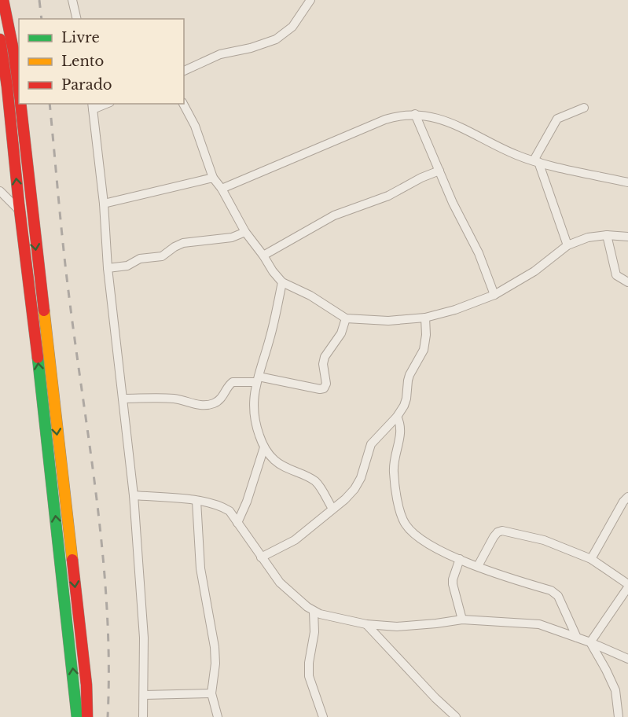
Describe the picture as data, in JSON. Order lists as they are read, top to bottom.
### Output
{
  "legend": ["Livre", "Lento", "Parado"]
}
